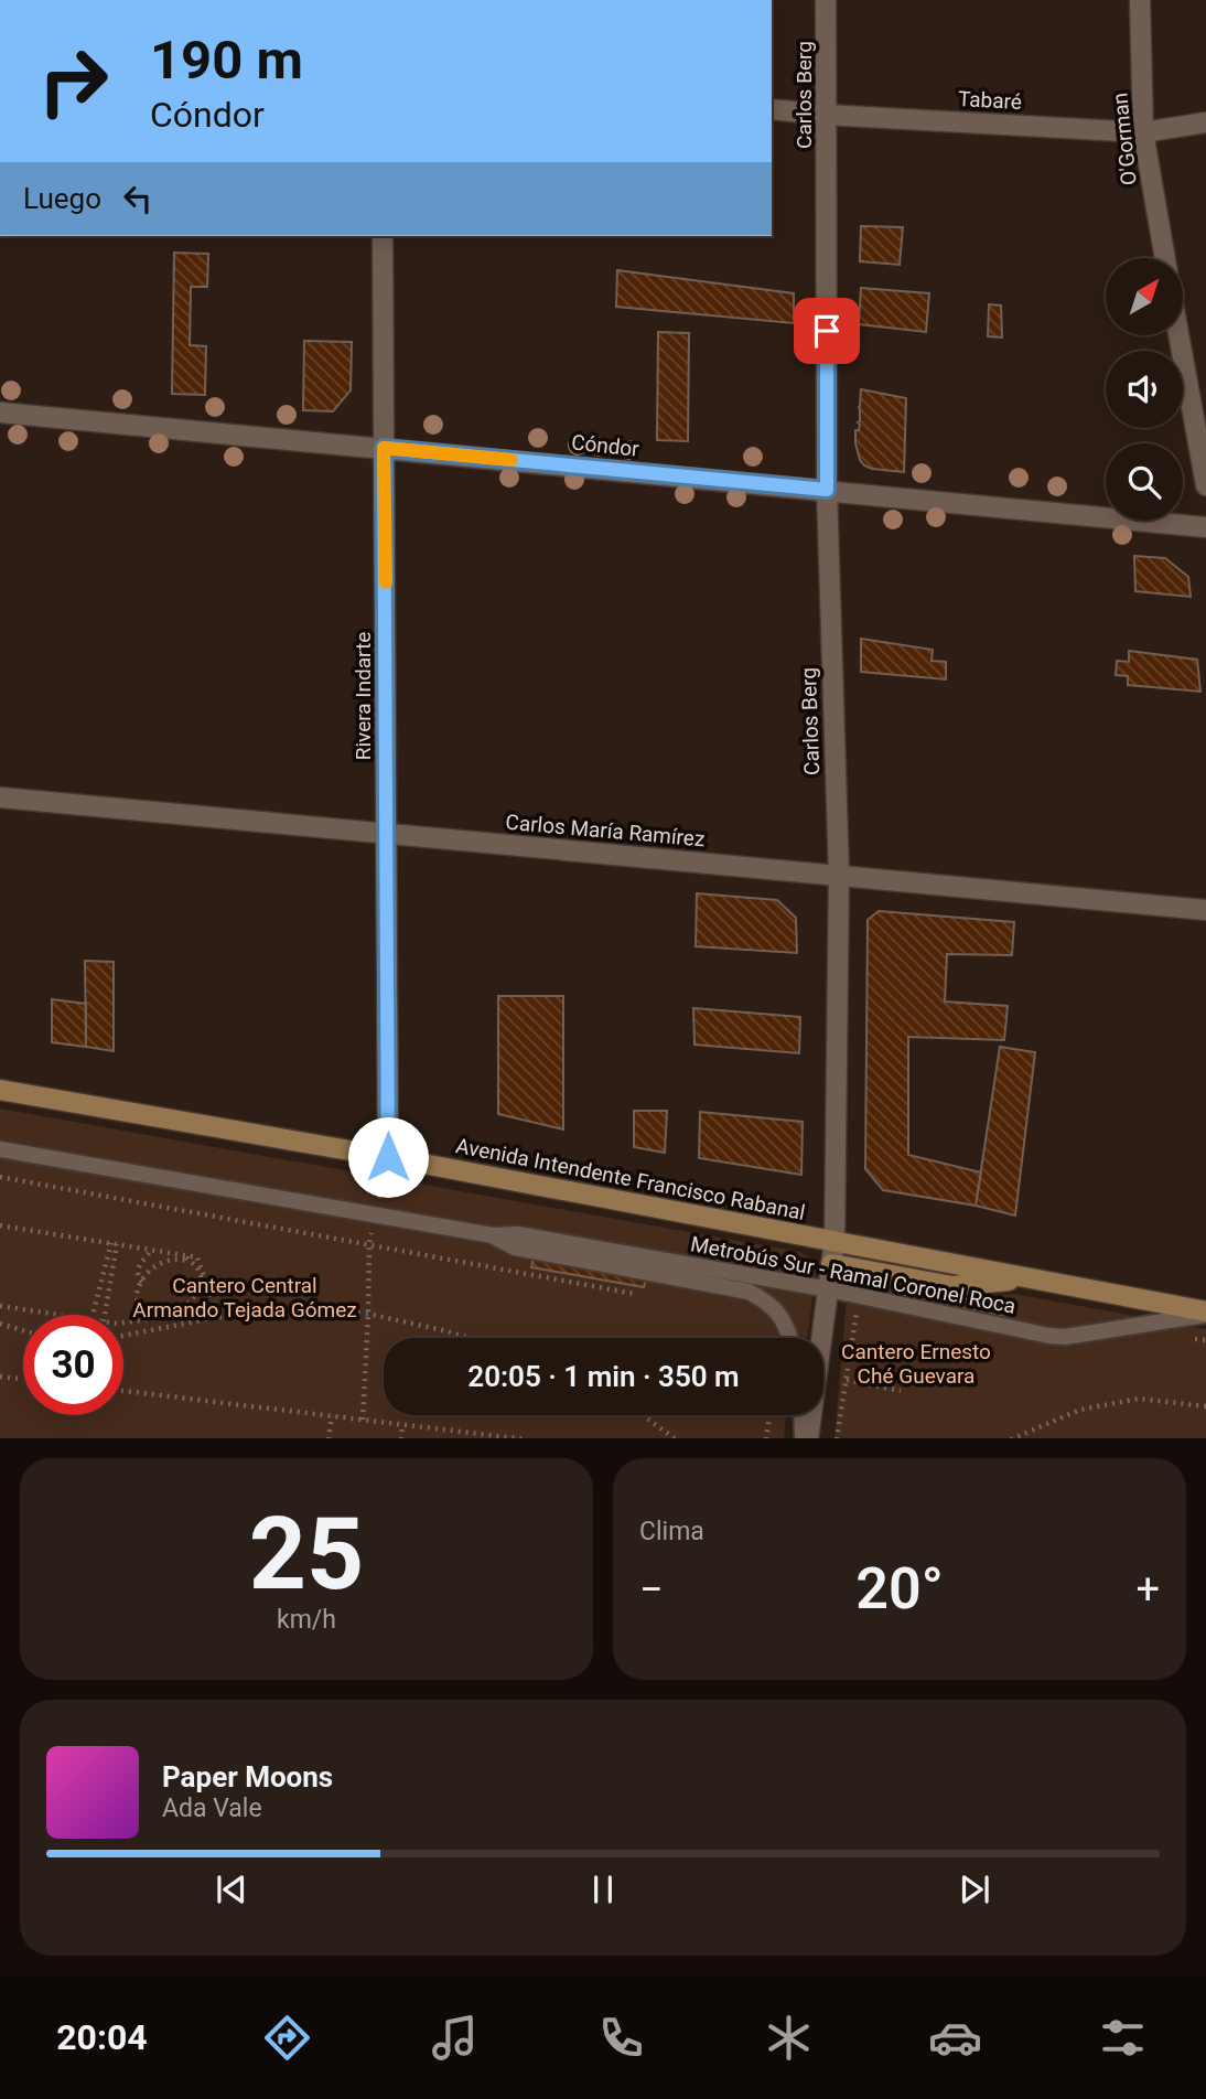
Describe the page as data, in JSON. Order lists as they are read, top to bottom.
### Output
{
  "streets": {
    "main road": ["Avenida Intendente Francisco Rabanal"],
    "street": [
      "Carlos Berg",
      "Tabaré",
      "O'Gorman",
      "Cóndor",
      "Rivera Indarte",
      "Carlos María Ramírez"
    ],
    "lane": ["Metrobús Sur - Ramal Coronel Roca"]
  },
  "crossings": [
    ["Carlos Berg", "Tabaré"],
    ["Carlos Berg", "Cóndor"],
    ["Carlos Berg", "Carlos María Ramírez"],
    ["Carlos Berg", "Avenida Intendente Francisco Rabanal"],
    ["Carlos Berg", "Metrobús Sur - Ramal Coronel Roca"],
    ["Tabaré", "O'Gorman"],
    ["Cóndor", "Rivera Indarte"],
    ["Rivera Indarte", "Carlos María Ramírez"],
    ["Rivera Indarte", "Avenida Intendente Francisco Rabanal"],
    ["Avenida Intendente Francisco Rabanal", "Metrobús Sur - Ramal Coronel Roca"]
  ],
  "parks": ["Cantero Central Armando Tejada Gómez", "Cantero Ernesto Ché Guevara"],
  "north": "top right",
  "page": {
    "turn": ["190 m", "Cóndor"],
    "then": "Luego",
    "limit": "30",
    "trip": "20:05 · 1 min · 350 m",
    "tile": [
      ["25", "km/h"],
      "Clima"
    ],
    "heat": ["−", "20°", "+"],
    "song": ["Paper Moons", "Ada Vale"],
    "tabs": "20:04"
  }
}
